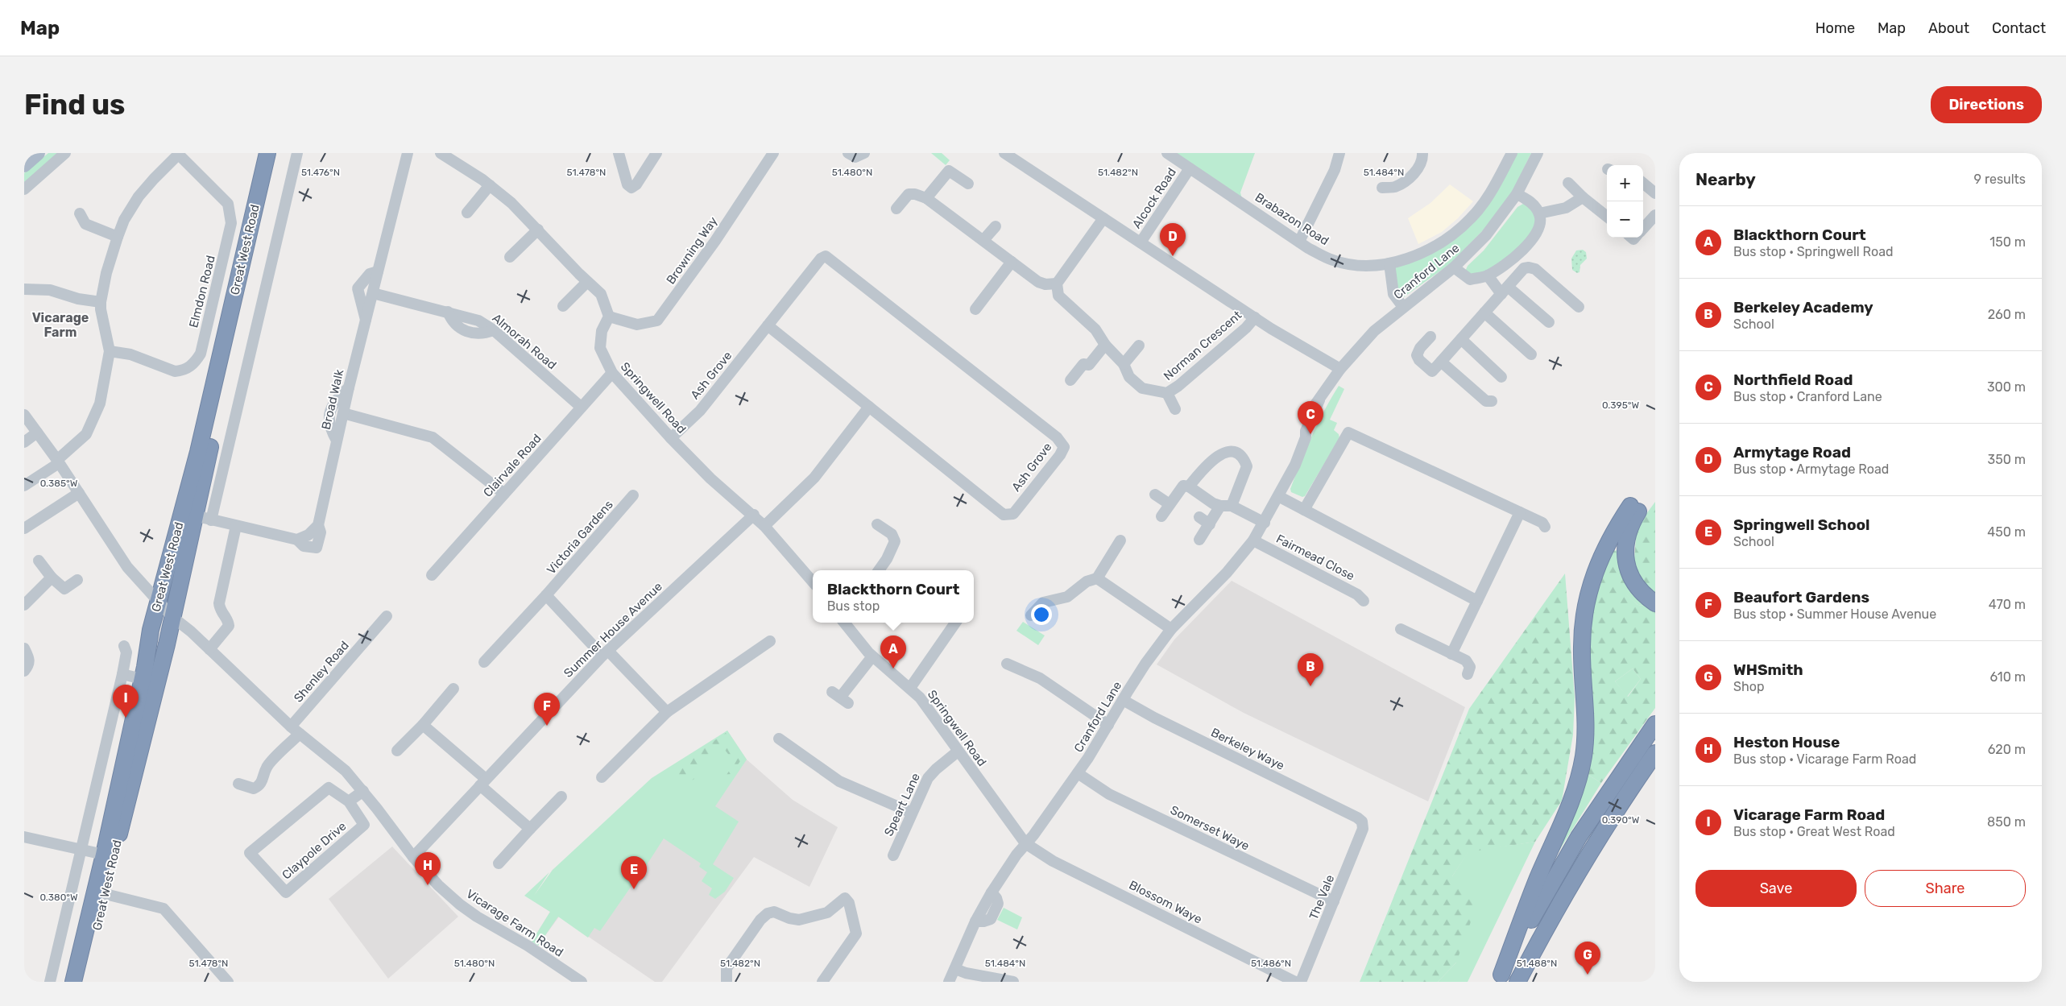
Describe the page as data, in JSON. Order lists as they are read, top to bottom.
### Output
{
  "streets": {
    "highway": ["Great West Road"],
    "street": [
      "Alcock Road",
      "Brabazon Road",
      "Browning Way",
      "Cranford Lane",
      "Elmdon Road",
      "Almorah Road",
      "Norman Crescent",
      "Ash Grove",
      "Springwell Road",
      "Broad Walk",
      "Clairvale Road",
      "Victoria Gardens",
      "Fairmead Close",
      "Summer House Avenue",
      "Shenley Road",
      "Berkeley Waye",
      "Speart Lane",
      "Somerset Waye",
      "Claypole Drive",
      "The Vale",
      "Blossom Waye",
      "Vicarage Farm Road"
    ]
  },
  "crossings": [
    ["Alcock Road", "Brabazon Road"],
    ["Great West Road", "Vicarage Farm Road"],
    ["Browning Way", "Springwell Road"],
    ["Cranford Lane", "Springwell Road"],
    ["Cranford Lane", "Fairmead Close"],
    ["Cranford Lane", "Berkeley Waye"],
    ["Cranford Lane", "Somerset Waye"],
    ["Cranford Lane", "Blossom Waye"],
    ["Almorah Road", "Broad Walk"],
    ["Almorah Road", "Clairvale Road"],
    ["Ash Grove", "Springwell Road"],
    ["Springwell Road", "Clairvale Road"],
    ["Springwell Road", "Summer House Avenue"],
    ["Springwell Road", "Speart Lane"],
    ["Springwell Road", "Blossom Waye"],
    ["Summer House Avenue", "Vicarage Farm Road"],
    ["Shenley Road", "Vicarage Farm Road"],
    ["Berkeley Waye", "The Vale"],
    ["Somerset Waye", "The Vale"]
  ],
  "districts": ["Vicarage Farm"],
  "page": {
    "header": "Map",
    "nav": [
      "Home",
      "Map",
      "About",
      "Contact"
    ],
    "buttons": [
      "Directions",
      ["Save", "Share"]
    ],
    "title": "Find us",
    "heading": ["Nearby", "9 results"],
    "map_buttons": ["+", "−"],
    "list": [
      {
        "mark": "A",
        "name": "Blackthorn Court",
        "note": "Bus stop · Springwell Road",
        "value": "150 m"
      },
      {
        "mark": "B",
        "name": "Berkeley Academy",
        "note": "School",
        "value": "260 m"
      },
      {
        "mark": "C",
        "name": "Northfield Road",
        "note": "Bus stop · Cranford Lane",
        "value": "300 m"
      },
      {
        "mark": "D",
        "name": "Armytage Road",
        "note": "Bus stop · Armytage Road",
        "value": "350 m"
      },
      {
        "mark": "E",
        "name": "Springwell School",
        "note": "School",
        "value": "450 m"
      },
      {
        "mark": "F",
        "name": "Beaufort Gardens",
        "note": "Bus stop · Summer House Avenue",
        "value": "470 m"
      },
      {
        "mark": "G",
        "name": "WHSmith",
        "note": "Shop",
        "value": "610 m"
      },
      {
        "mark": "H",
        "name": "Heston House",
        "note": "Bus stop · Vicarage Farm Road",
        "value": "620 m"
      },
      {
        "mark": "I",
        "name": "Vicarage Farm Road",
        "note": "Bus stop · Great West Road",
        "value": "850 m"
      }
    ],
    "pins": [
      "D",
      "C",
      "A",
      "B",
      "I",
      "F",
      "H",
      "E",
      "G"
    ],
    "popup": ["Blackthorn Court", "Bus stop"]
  },
  "coordinates": [
    "51.476°N",
    "51.478°N",
    "51.480°N",
    "51.482°N",
    "51.484°N",
    "0.395°W",
    "0.385°W",
    "0.390°W",
    "0.380°W",
    "51.486°N",
    "51.488°N"
  ]
}
